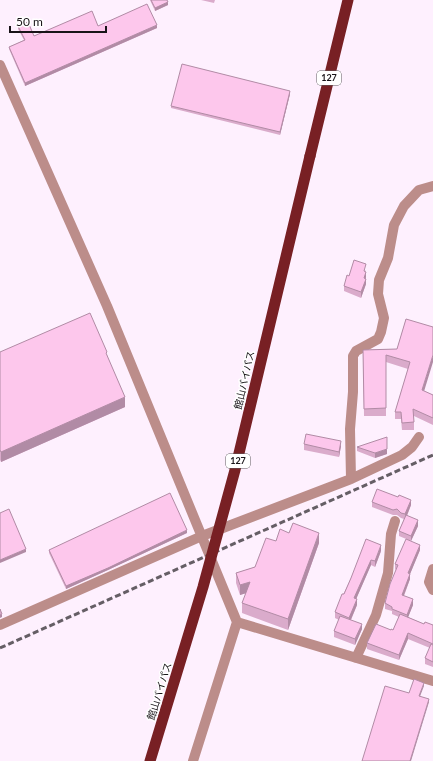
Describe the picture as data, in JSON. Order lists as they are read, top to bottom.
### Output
{
  "streets": {
    "highway": ["127", "館山バイパス"]
  },
  "scale_bar": "50 m"
}
